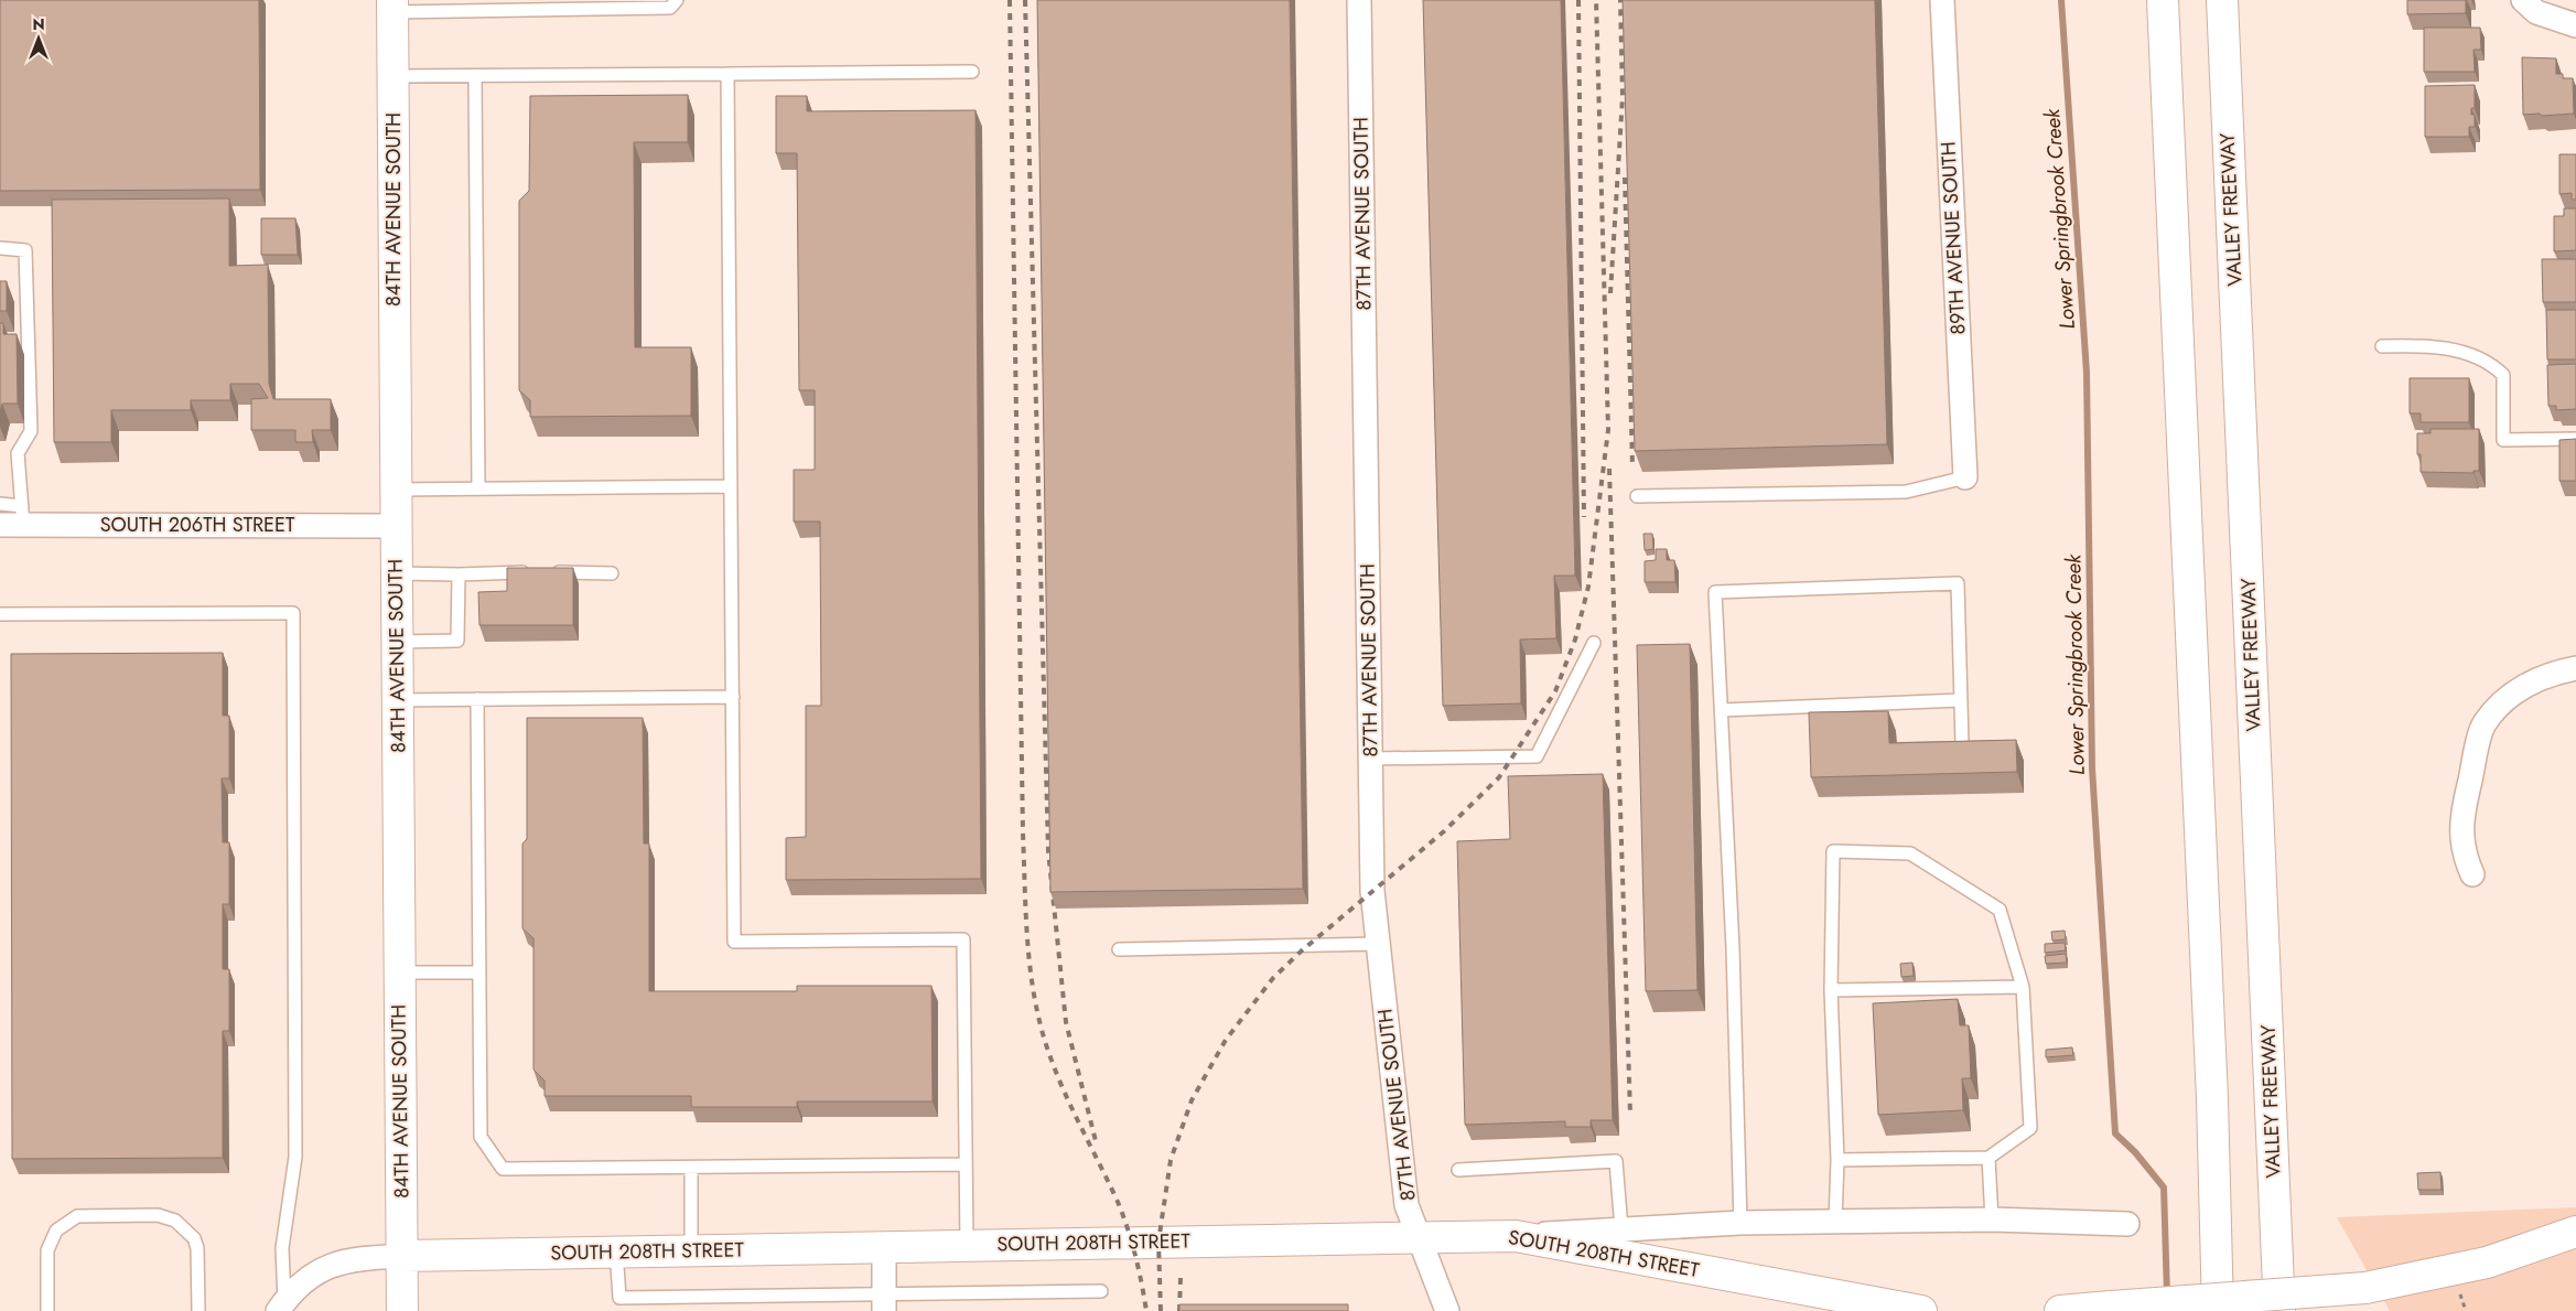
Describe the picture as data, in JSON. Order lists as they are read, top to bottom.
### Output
{
  "streets": {
    "main road": ["84TH AVENUE SOUTH", "VALLEY FREEWAY", "SOUTH 208TH STREET"],
    "street": ["87TH AVENUE SOUTH", "89TH AVENUE SOUTH", "SOUTH 206TH STREET"]
  },
  "crossings": [
    ["84TH AVENUE SOUTH", "SOUTH 206TH STREET"],
    ["84TH AVENUE SOUTH", "SOUTH 208TH STREET"],
    ["87TH AVENUE SOUTH", "SOUTH 208TH STREET"]
  ],
  "water": ["Lower Springbrook Creek"],
  "north": "top"
}
